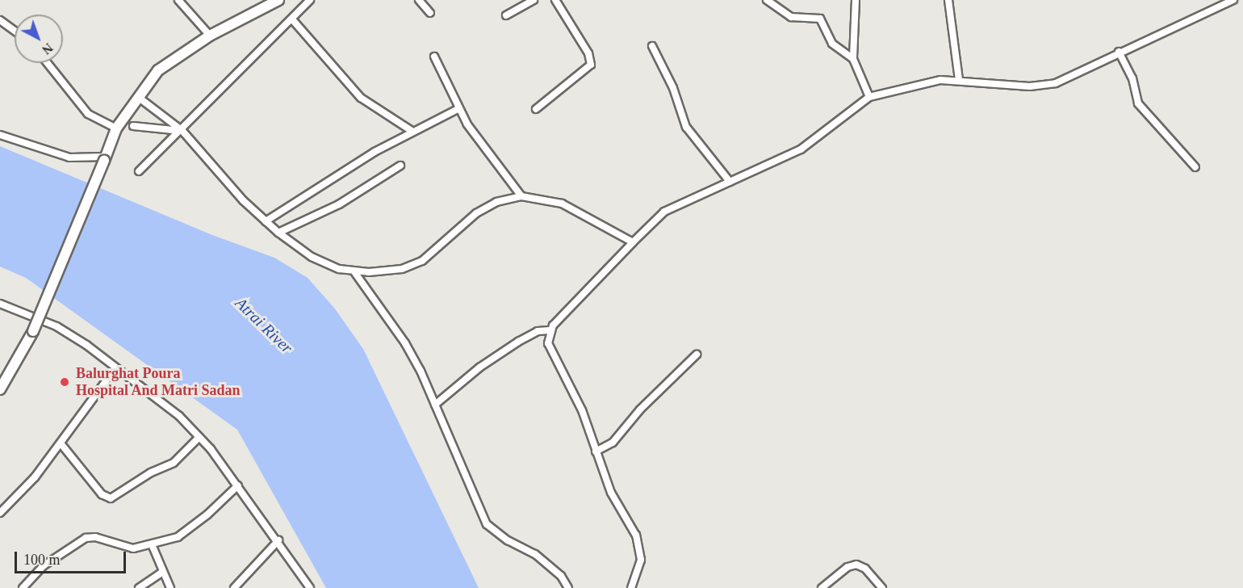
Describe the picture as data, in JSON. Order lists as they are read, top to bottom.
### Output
{
  "water": ["Atrai River"],
  "places": ["Balurghat Poura Hospital And Matri Sadan"],
  "scale_bar": "100 m",
  "north": "bottom right"
}
